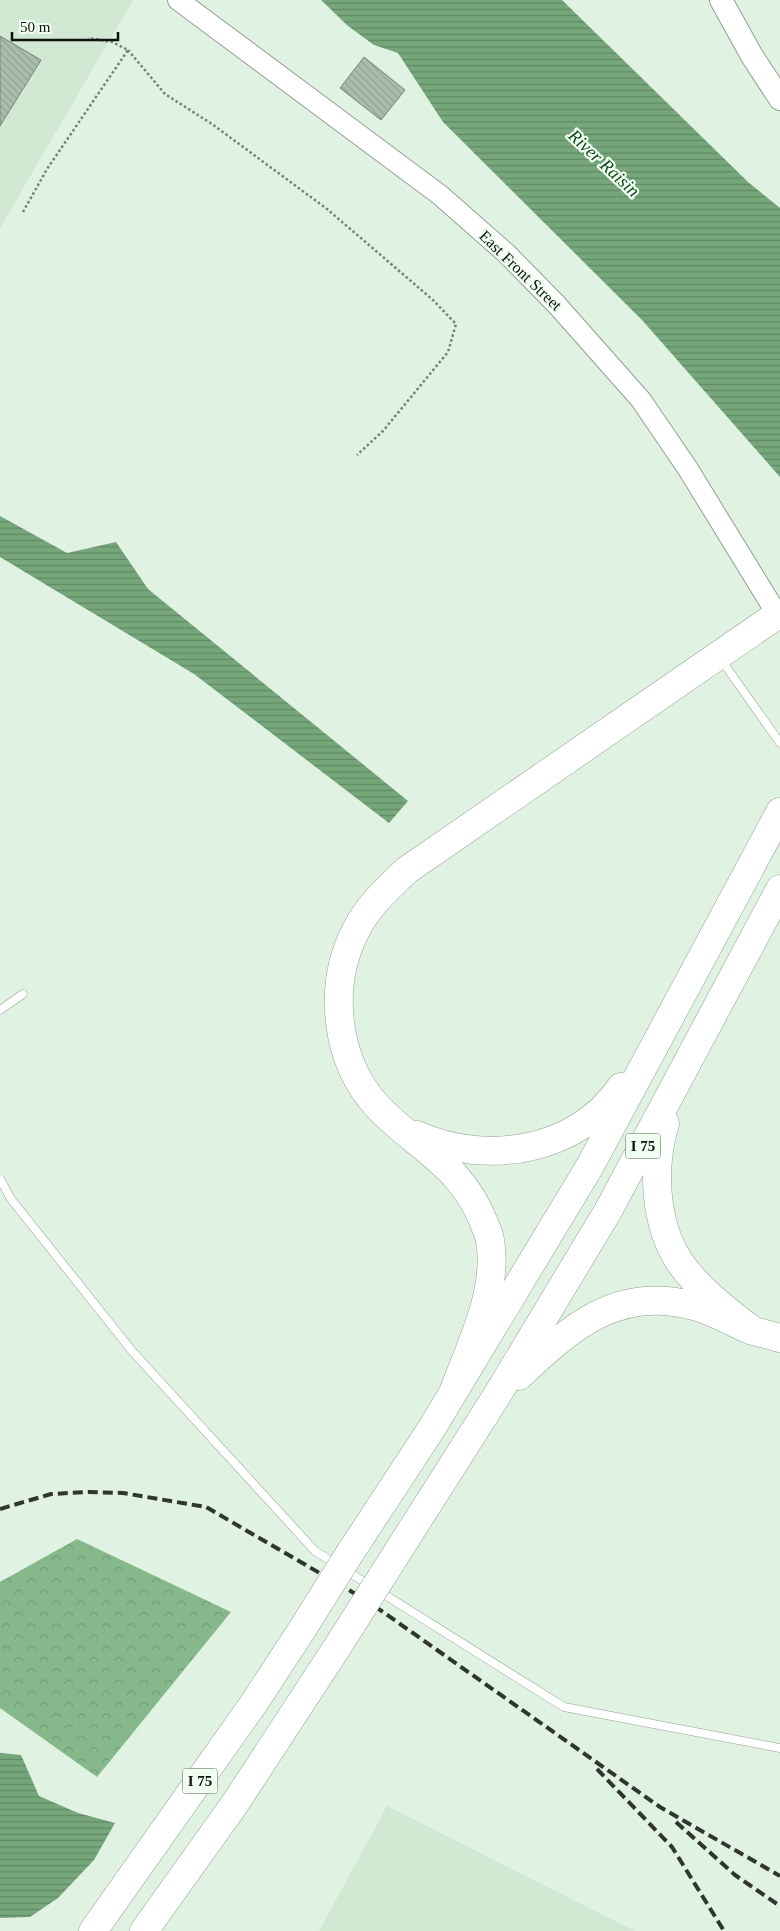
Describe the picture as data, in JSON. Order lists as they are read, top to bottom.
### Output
{
  "streets": {
    "highway": ["I 75"],
    "street": ["East Front Street"]
  },
  "water": ["River Raisin"],
  "scale_bar": "50 m"
}
